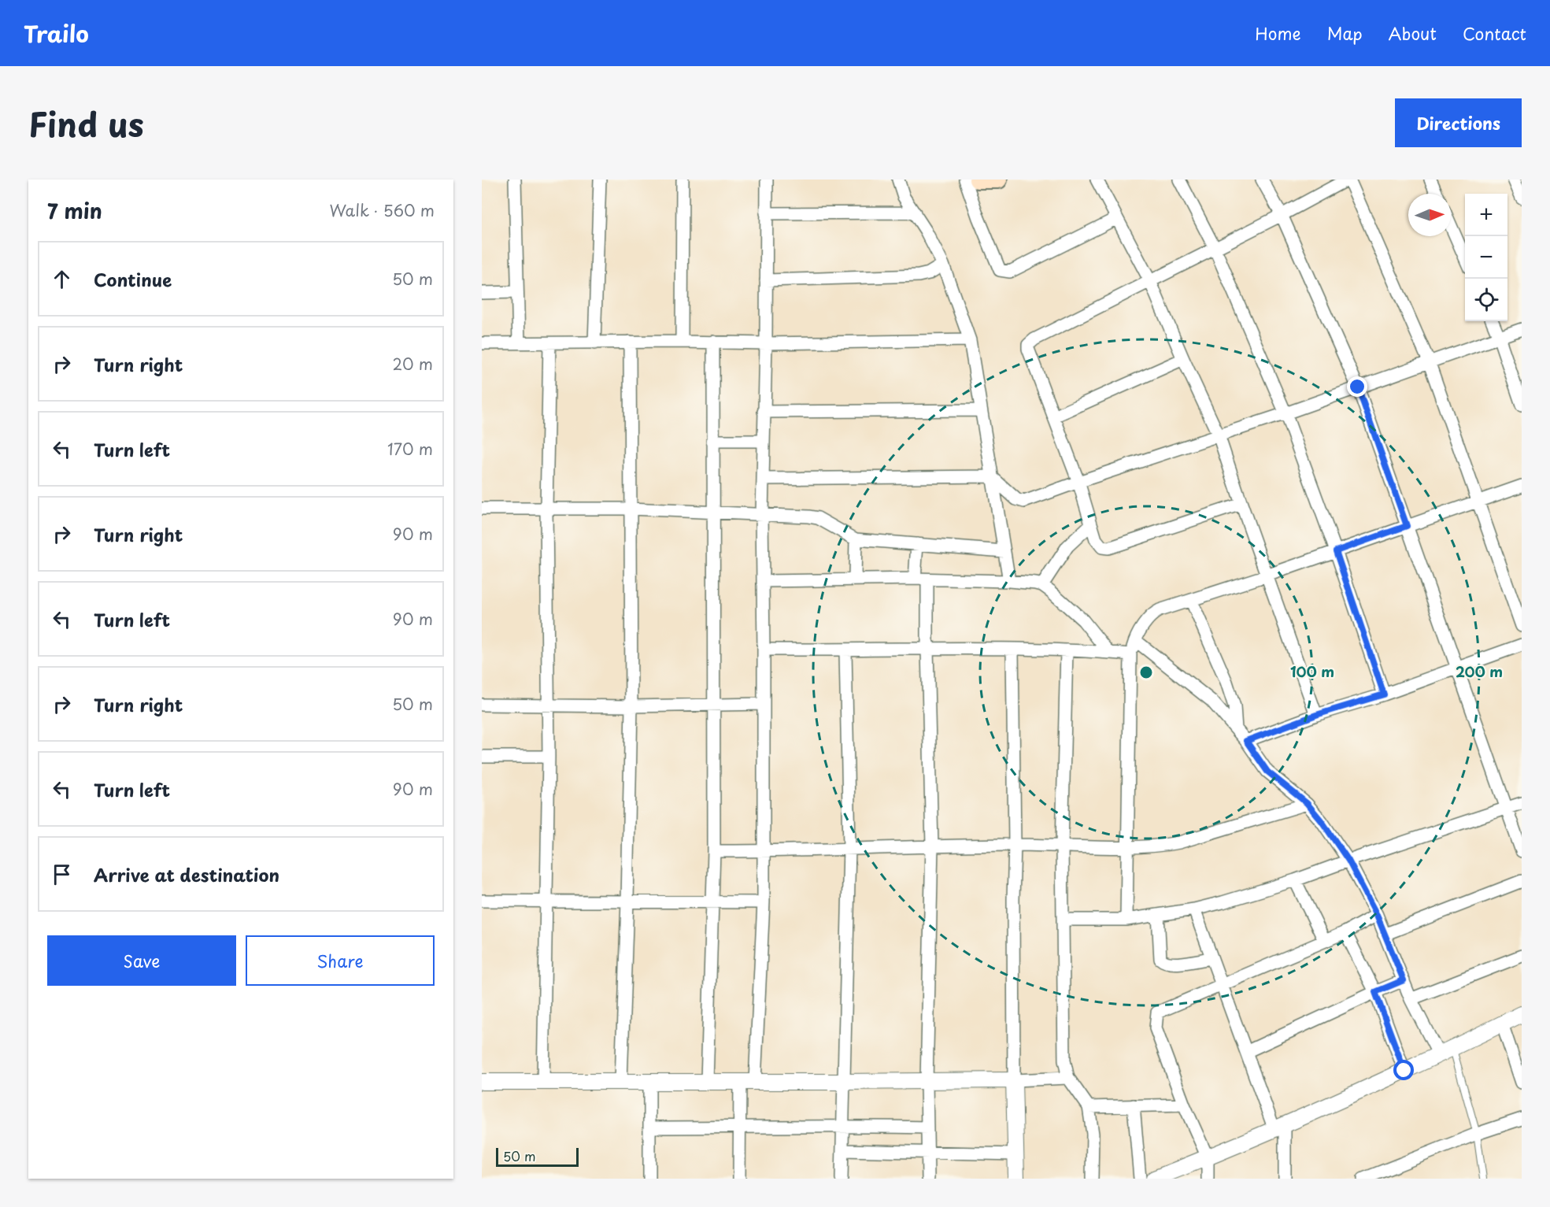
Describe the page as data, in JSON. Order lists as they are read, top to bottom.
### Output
{
  "scale_bar": "50 m",
  "north": "right",
  "page": {
    "header": "Trailo",
    "nav": [
      "Home",
      "Map",
      "About",
      "Contact"
    ],
    "title": "Find us",
    "buttons": [
      "Directions",
      ["Save", "Share"]
    ],
    "heading": ["7 min", "Walk · 560 m"],
    "map_buttons": ["+", "−"],
    "list": [
      ["Continue", "50 m"],
      ["Turn right", "20 m"],
      ["Turn left", "170 m"],
      ["Turn right", "90 m"],
      ["Turn left", "90 m"],
      ["Turn right", "50 m"],
      ["Turn left", "90 m"],
      "Arrive at destination"
    ],
    "scale": "50 m"
  },
  "rings": ["100 m", "200 m"]
}
